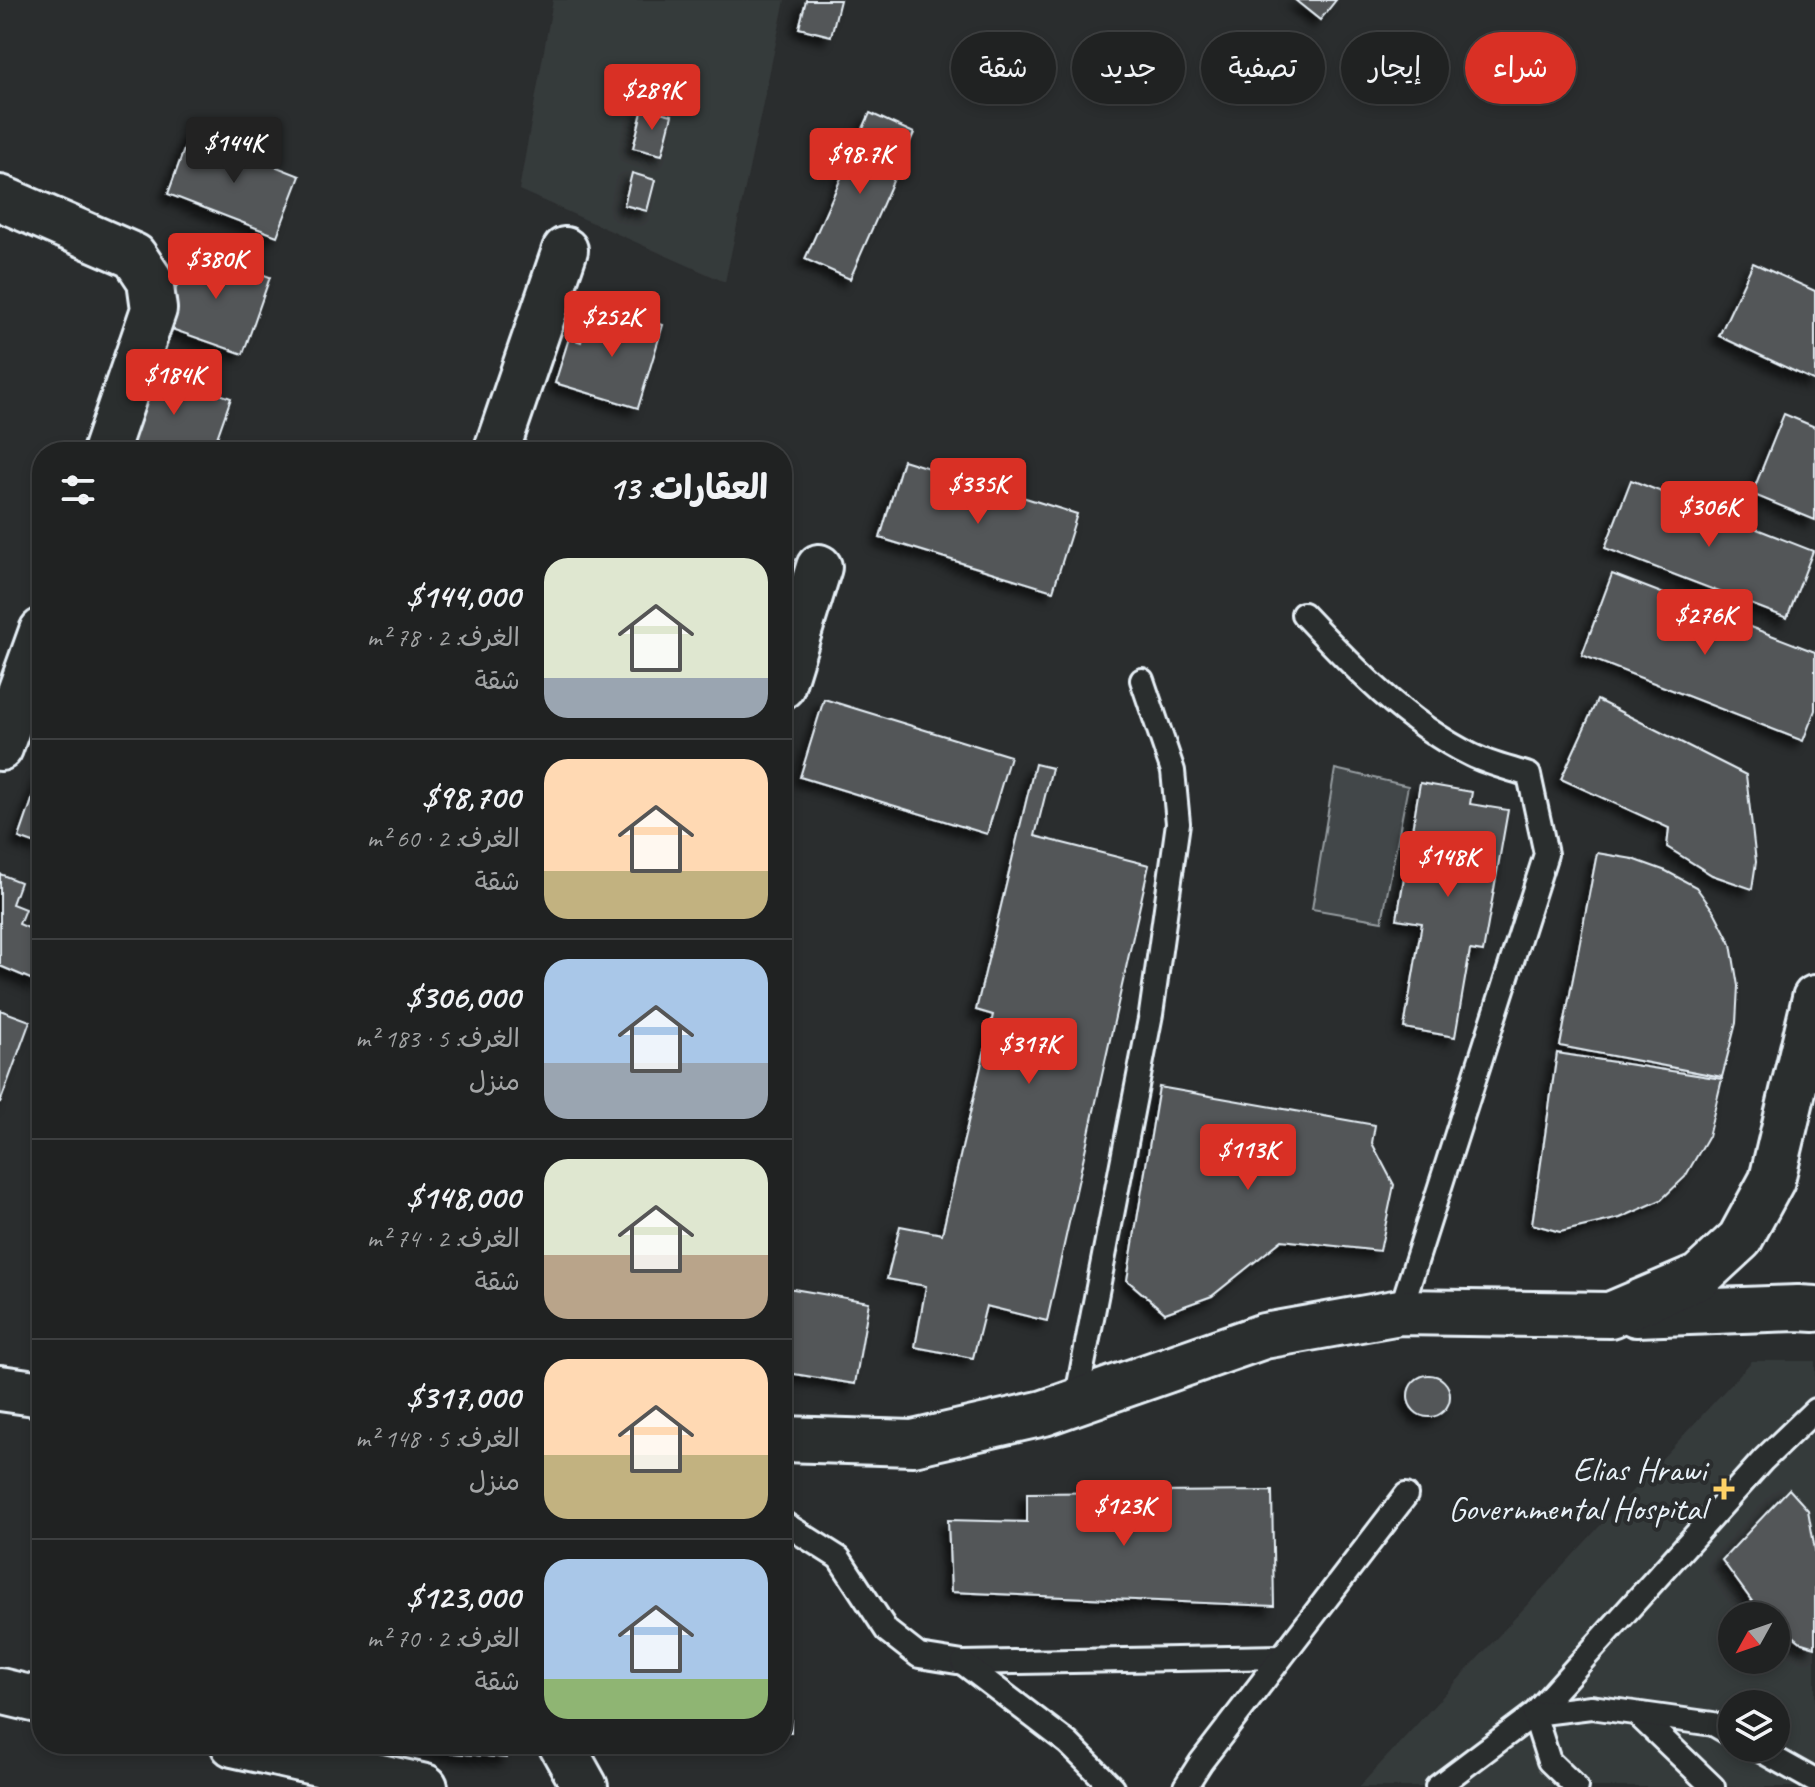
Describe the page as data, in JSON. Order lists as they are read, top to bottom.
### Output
{
  "places": {
    "health": ["Elias Hrawi Governmental Hospital"]
  },
  "north": "bottom left",
  "page": {
    "chip": [
      "شراء",
      "إيجار",
      "تصفية",
      "جديد",
      "شقة"
    ],
    "price": [
      "$289K",
      "$144K",
      "$98.7K",
      "$380K",
      "$252K",
      "$184K",
      "$335K",
      "$306K",
      "$276K",
      "$148K",
      "$317K",
      "$113K",
      "$123K"
    ],
    "heading": "العقارات: 13",
    "list": [
      {
        "name": "$144,000",
        "note": "الغرف: 2 · 78 m² · شقة"
      },
      {
        "name": "$98,700",
        "note": "الغرف: 2 · 60 m² · شقة"
      },
      {
        "name": "$306,000",
        "note": "الغرف: 5 · 183 m² · منزل"
      },
      {
        "name": "$148,000",
        "note": "الغرف: 2 · 74 m² · شقة"
      },
      {
        "name": "$317,000",
        "note": "الغرف: 5 · 148 m² · منزل"
      },
      {
        "name": "$123,000",
        "note": "الغرف: 2 · 70 m² · شقة"
      }
    ]
  }
}
